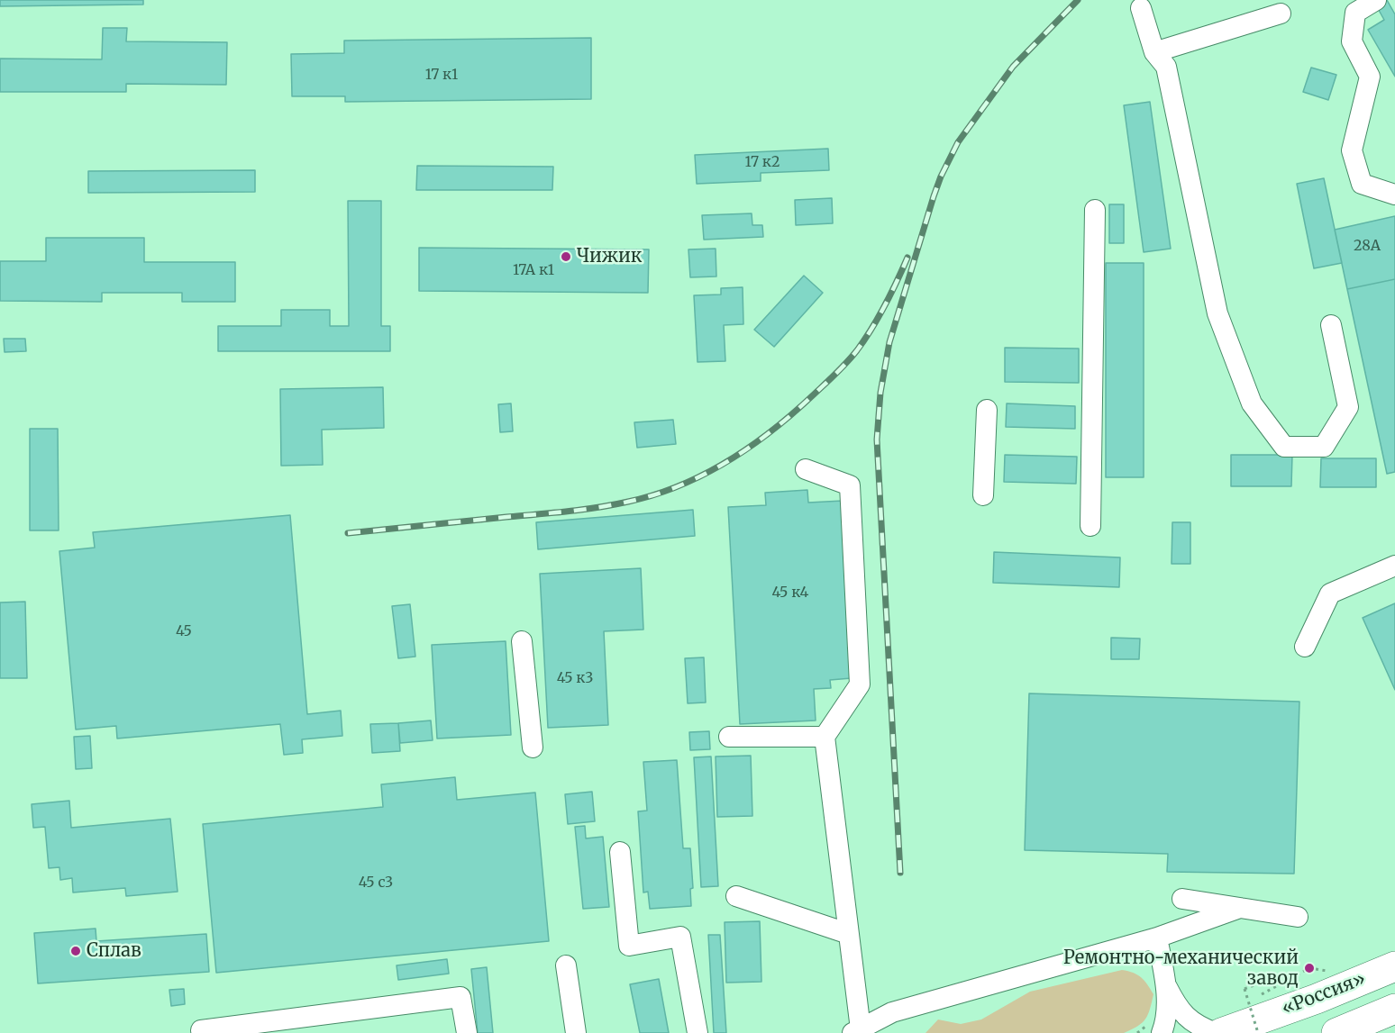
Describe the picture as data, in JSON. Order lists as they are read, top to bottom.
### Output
{
  "streets": {
    "highway": ["«Россия»"]
  },
  "places": ["Чижик", "Сплав", "Ремонтно-механический завод"],
  "house_numbers": [
    "17 к1",
    "17 к2",
    "28А",
    "17А к1",
    "45 к4",
    "45",
    "45 к3",
    "45 с3"
  ]
}
